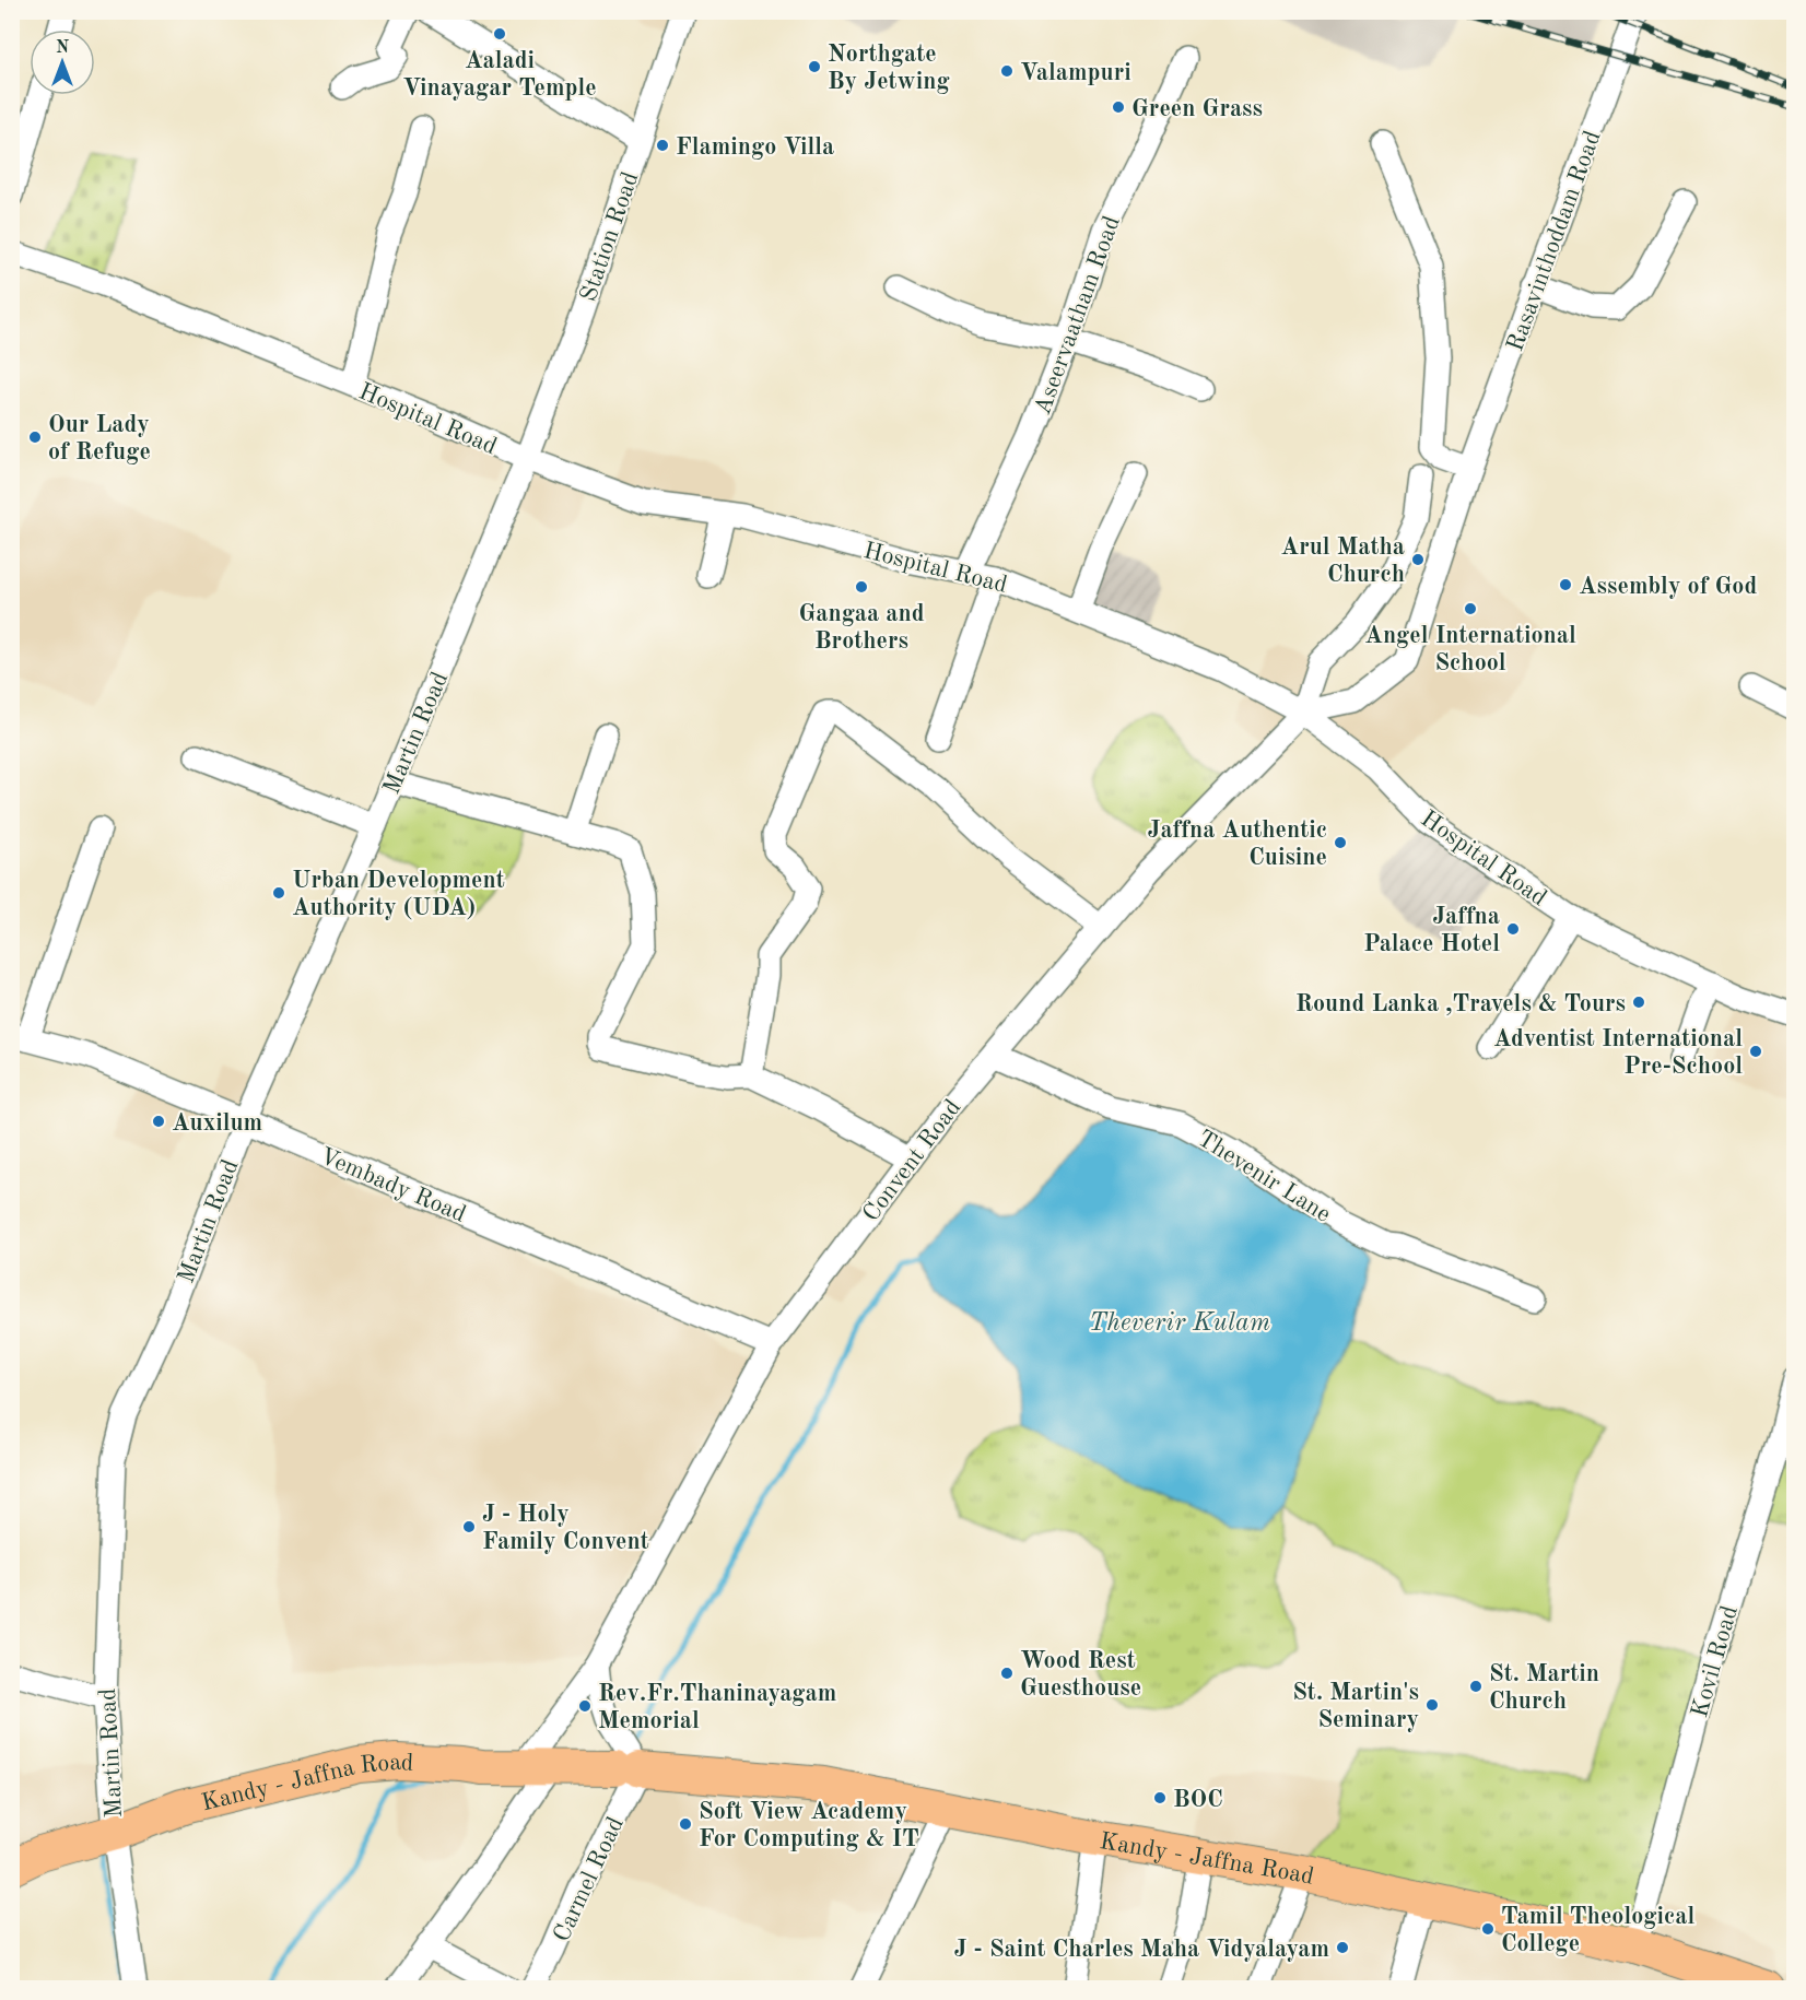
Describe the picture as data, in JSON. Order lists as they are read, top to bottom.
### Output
{
  "streets": {
    "highway": ["Kandy - Jaffna Road"],
    "street": [
      "Station Road",
      "Rasavinthoddam Road",
      "Aseervaatham Road",
      "Hospital Road",
      "Martin Road",
      "Convent Road",
      "Thevenir Lane",
      "Vembady Road",
      "Kovil Road",
      "Carmel Road"
    ]
  },
  "crossings": [
    ["Station Road", "Hospital Road"],
    ["Station Road", "Martin Road"],
    ["Rasavinthoddam Road", "Hospital Road"],
    ["Rasavinthoddam Road", "Convent Road"],
    ["Aseervaatham Road", "Hospital Road"],
    ["Hospital Road", "Martin Road"],
    ["Hospital Road", "Convent Road"],
    ["Martin Road", "Vembady Road"],
    ["Martin Road", "Kandy - Jaffna Road"],
    ["Convent Road", "Thevenir Lane"],
    ["Convent Road", "Vembady Road"],
    ["Convent Road", "Kandy - Jaffna Road"],
    ["Kovil Road", "Kandy - Jaffna Road"],
    ["Kandy - Jaffna Road", "Carmel Road"]
  ],
  "water": ["Theverir Kulam"],
  "places": [
    "Aaladi Vinayagar Temple",
    "Northgate By Jetwing",
    "Valampuri",
    "Green Grass",
    "Flamingo Villa",
    "Our Lady of Refuge",
    "Arul Matha Church",
    "Assembly of God",
    "Gangaa and Brothers",
    "Angel International School",
    "Jaffna Authentic Cuisine",
    "Urban Development Authority (UDA)",
    "Jaffna Palace Hotel",
    "Round Lanka ,Travels & Tours",
    "Adventist International Pre-School",
    "Auxilum",
    "J - Holy Family Convent",
    "Wood Rest Guesthouse",
    "St. Martin Church",
    "St. Martin's Seminary",
    "Rev.Fr.Thaninayagam Memorial",
    "BOC",
    "Soft View Academy For Computing & IT",
    "Tamil Theological College",
    "J - Saint Charles Maha Vidyalayam"
  ],
  "north": "top"
}
